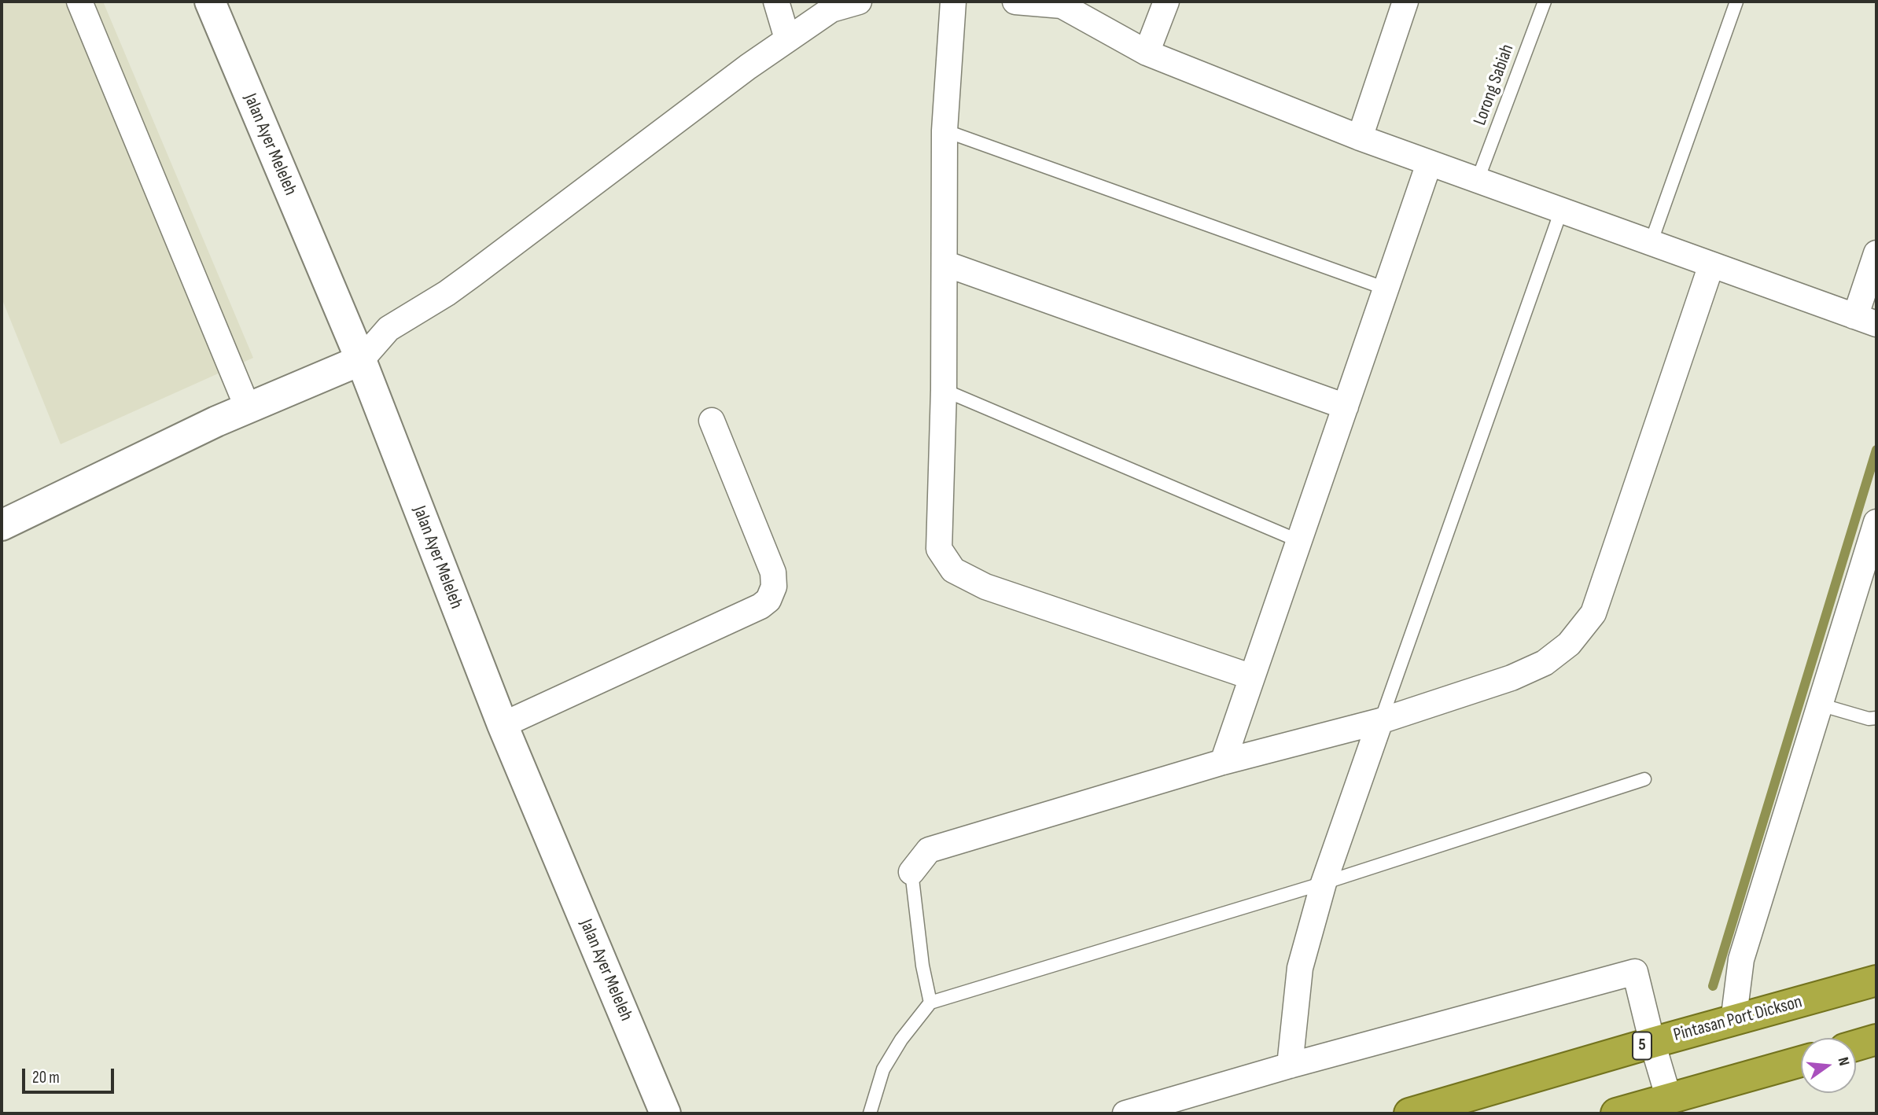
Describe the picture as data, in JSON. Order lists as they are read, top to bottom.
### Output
{
  "streets": {
    "highway": ["Pintasan Port Dickson", "5"],
    "street": ["Jalan Ayer Meleleh"],
    "lane": ["Lorong Sabiah"]
  },
  "scale_bar": "20 m",
  "north": "right"
}
